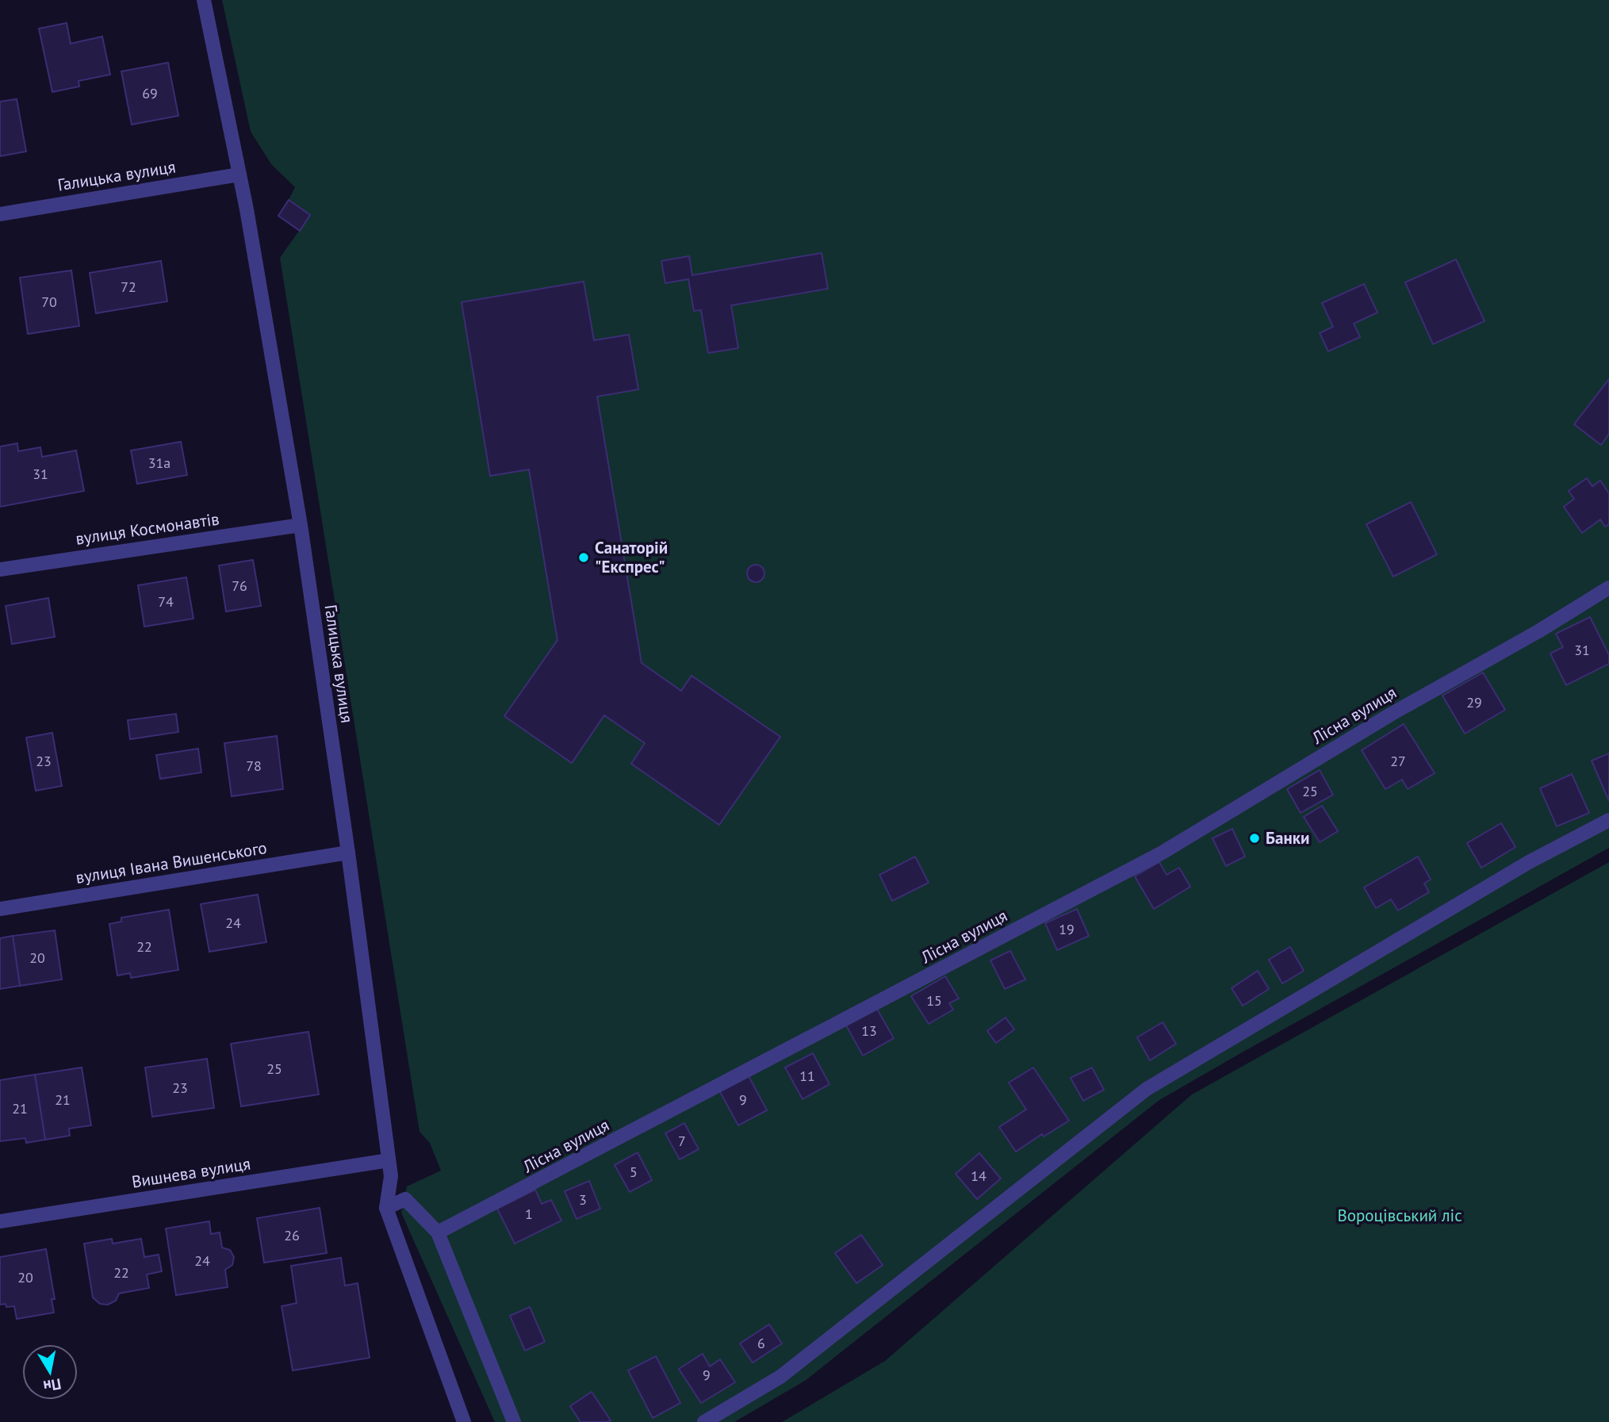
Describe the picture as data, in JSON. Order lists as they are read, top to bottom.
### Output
{
  "streets": {
    "street": [
      "Галицька вулиця",
      "вулиця Космонавтів",
      "Лісна вулиця",
      "вулиця Івана Вишенського",
      "Вишнева вулиця"
    ]
  },
  "crossings": [
    ["Галицька вулиця", "вулиця Космонавтів"],
    ["Галицька вулиця", "вулиця Івана Вишенського"],
    ["Галицька вулиця", "Вишнева вулиця"]
  ],
  "parks": ["Вороцівський ліс"],
  "places": ["Санаторій \"Експрес\"", "Банки"],
  "house_numbers": [
    "69",
    "72",
    "70",
    "31а",
    "31",
    "76",
    "74",
    "31",
    "29",
    "23",
    "27",
    "78",
    "25",
    "24",
    "19",
    "22",
    "20",
    "15",
    "13",
    "25",
    "11",
    "23",
    "21",
    "9",
    "21",
    "7",
    "5",
    "14",
    "3",
    "1",
    "26",
    "24",
    "22",
    "20",
    "6",
    "9"
  ],
  "north": "bottom"
}
